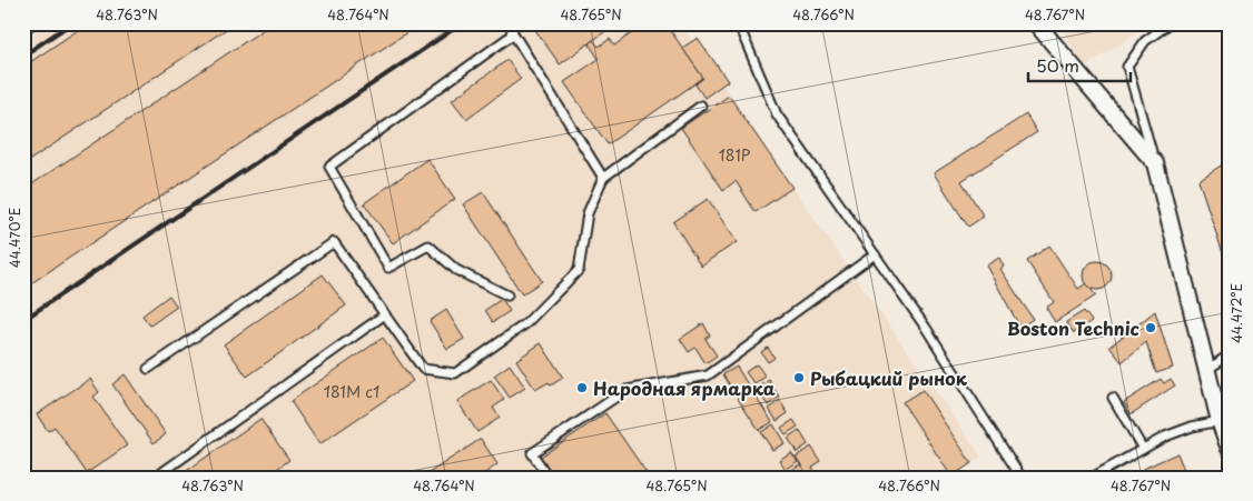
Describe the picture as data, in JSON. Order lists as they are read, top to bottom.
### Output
{
  "places": ["Boston Technic", "Рыбацкий рынок", "Народная ярмарка"],
  "house_numbers": ["181Р", "181М с1"],
  "scale_bar": "50 m",
  "coordinates": [
    "48.763°N",
    "48.764°N",
    "48.765°N",
    "48.766°N",
    "48.767°N",
    "44.470°E",
    "44.472°E"
  ]
}
